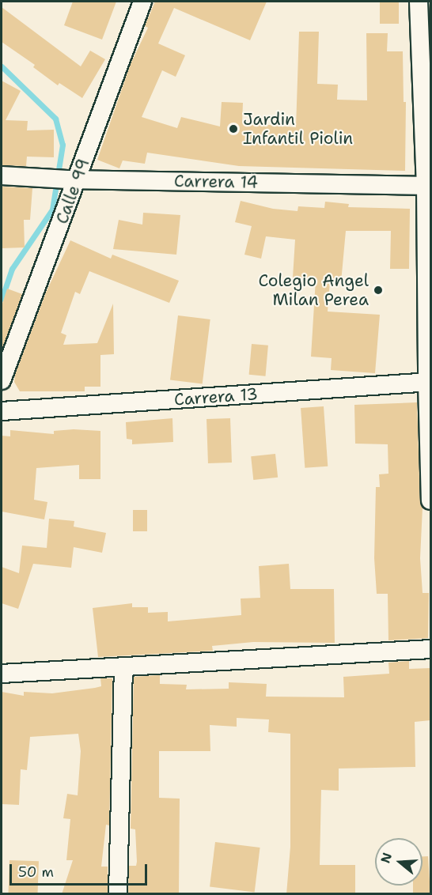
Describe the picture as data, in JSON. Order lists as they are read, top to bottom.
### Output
{
  "streets": {
    "street": ["Carrera 14", "Calle 99", "Carrera 13"]
  },
  "crossings": [
    ["Carrera 14", "Calle 99"]
  ],
  "places": ["Jardin Infantil Piolin", "Colegio Angel Milan Perea"],
  "scale_bar": "50 m",
  "north": "left"
}
